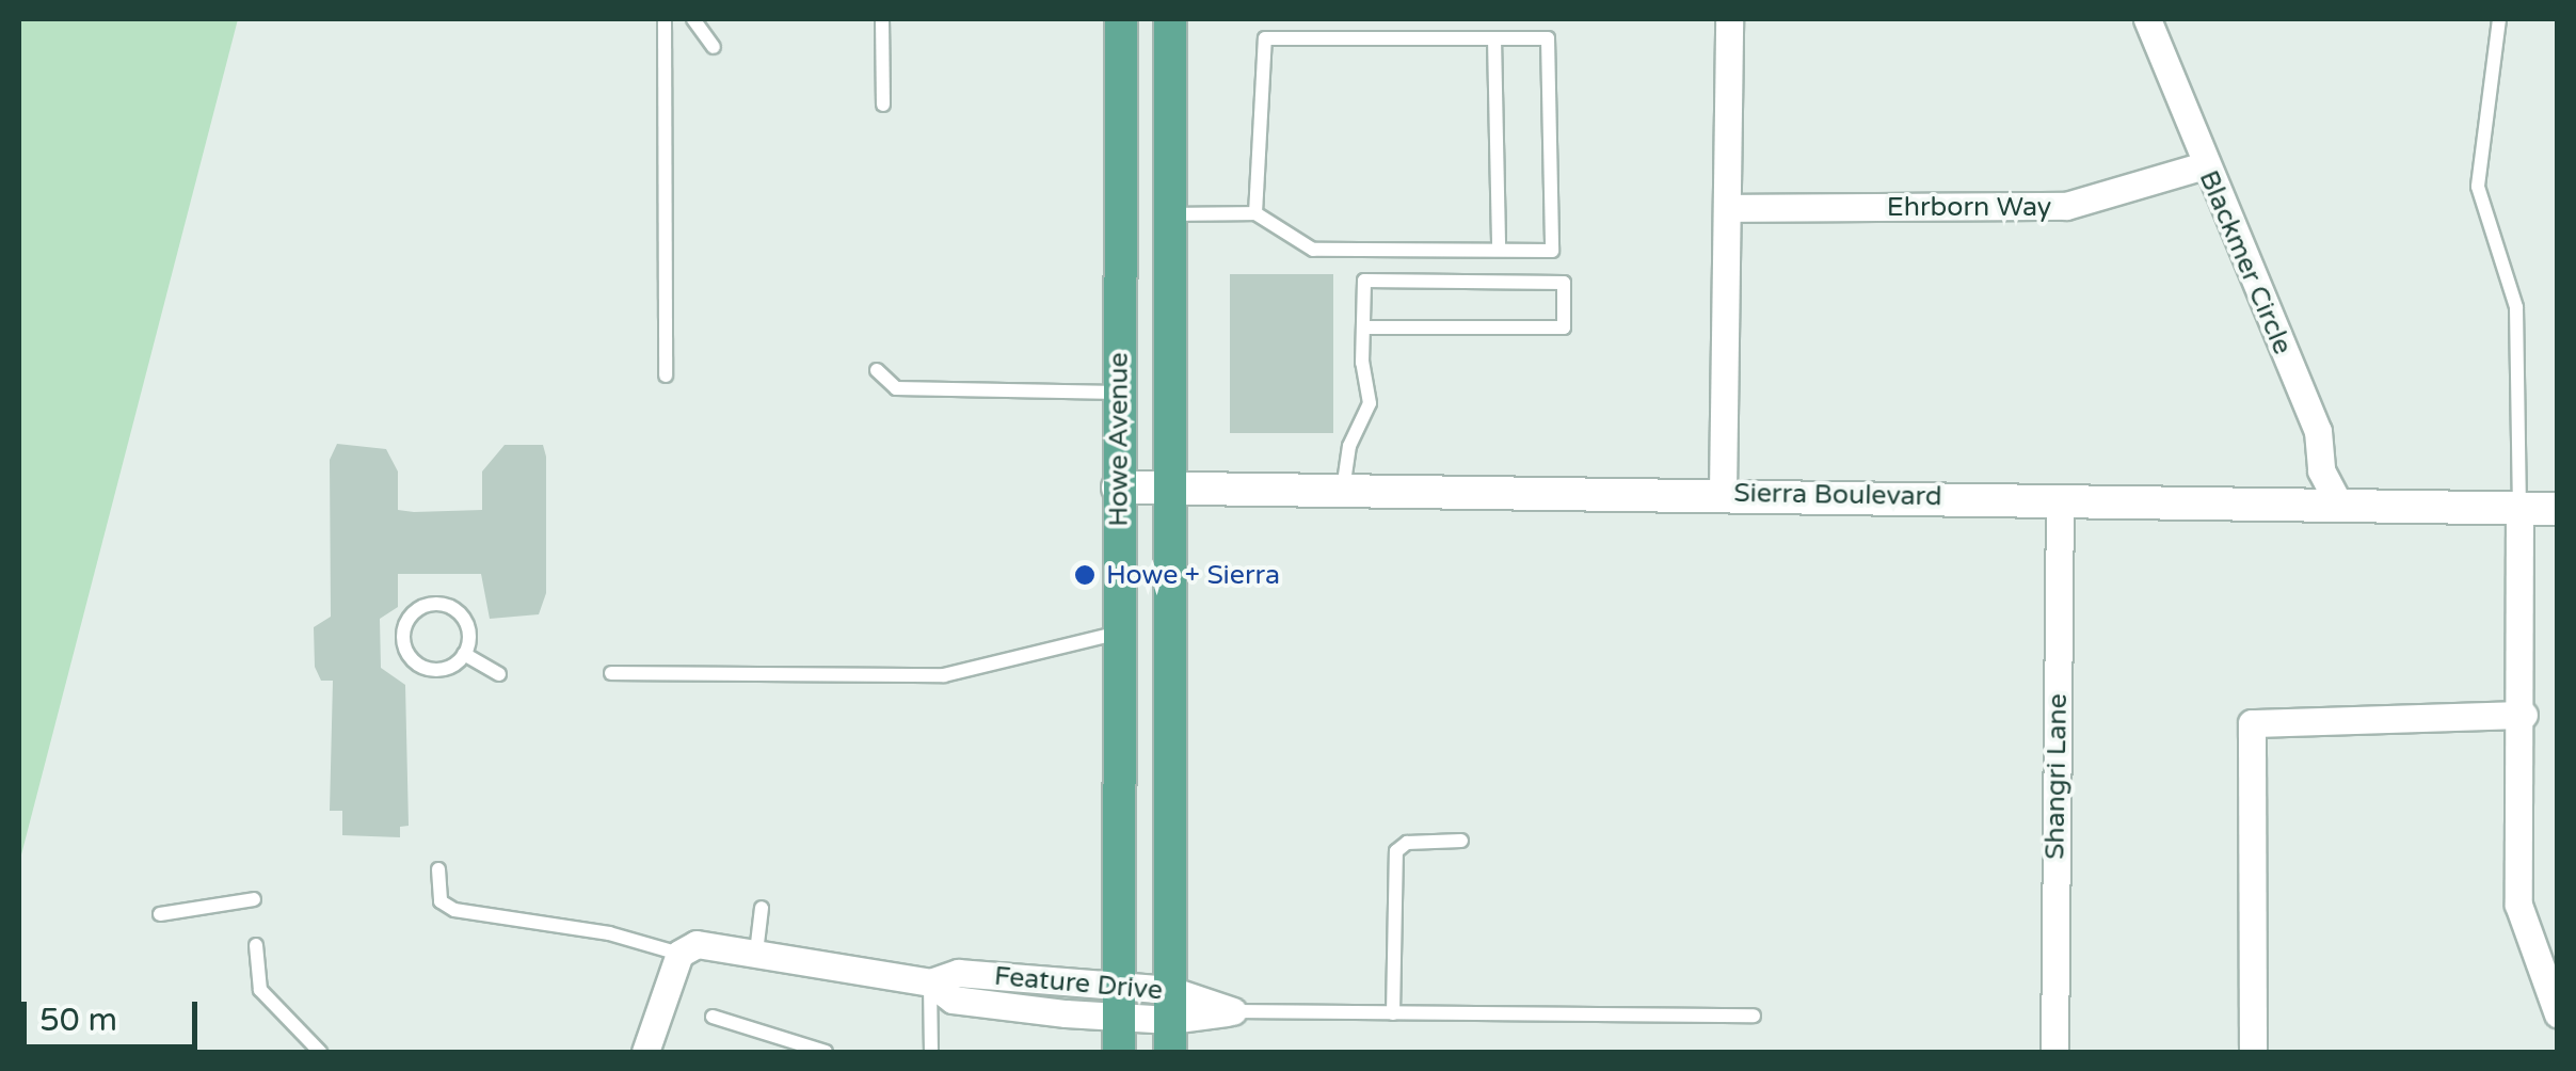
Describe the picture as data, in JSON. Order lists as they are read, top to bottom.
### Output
{
  "streets": {
    "main road": ["Howe Avenue"],
    "street": [
      "Ehrborn Way",
      "Blackmer Circle",
      "Sierra Boulevard",
      "Shangri Lane",
      "Feature Drive"
    ]
  },
  "crossings": [
    ["Ehrborn Way", "Blackmer Circle"],
    ["Blackmer Circle", "Sierra Boulevard"],
    ["Howe Avenue", "Sierra Boulevard"],
    ["Howe Avenue", "Feature Drive"],
    ["Sierra Boulevard", "Shangri Lane"]
  ],
  "places": ["Howe + Sierra"],
  "scale_bar": "50 m"
}
